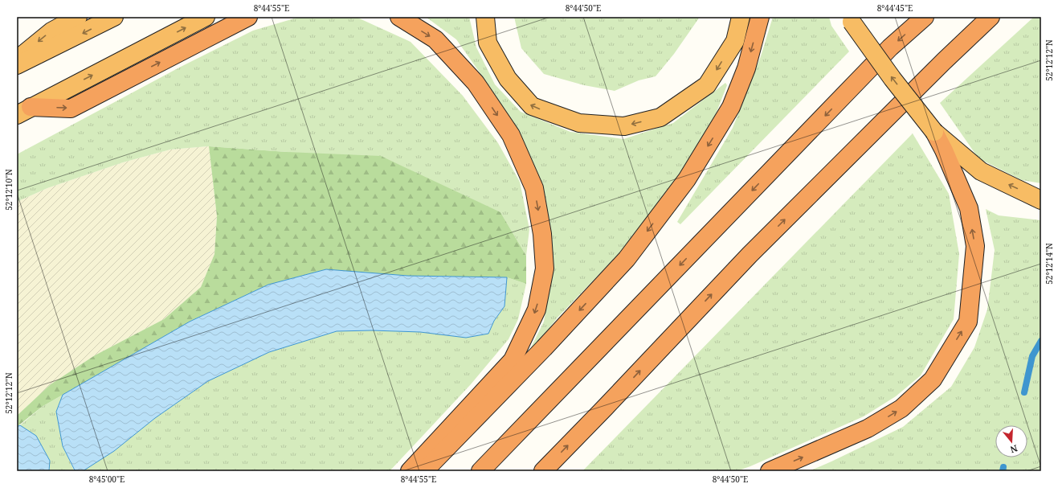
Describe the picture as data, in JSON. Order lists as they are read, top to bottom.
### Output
{
  "north": "bottom",
  "coordinates": [
    "8°44'55\"E",
    "8°44'50\"E",
    "8°44'45\"E",
    "52°12'12\"N",
    "52°12'10\"N",
    "52°12'14\"N",
    "8°45'00\"E"
  ]
}
